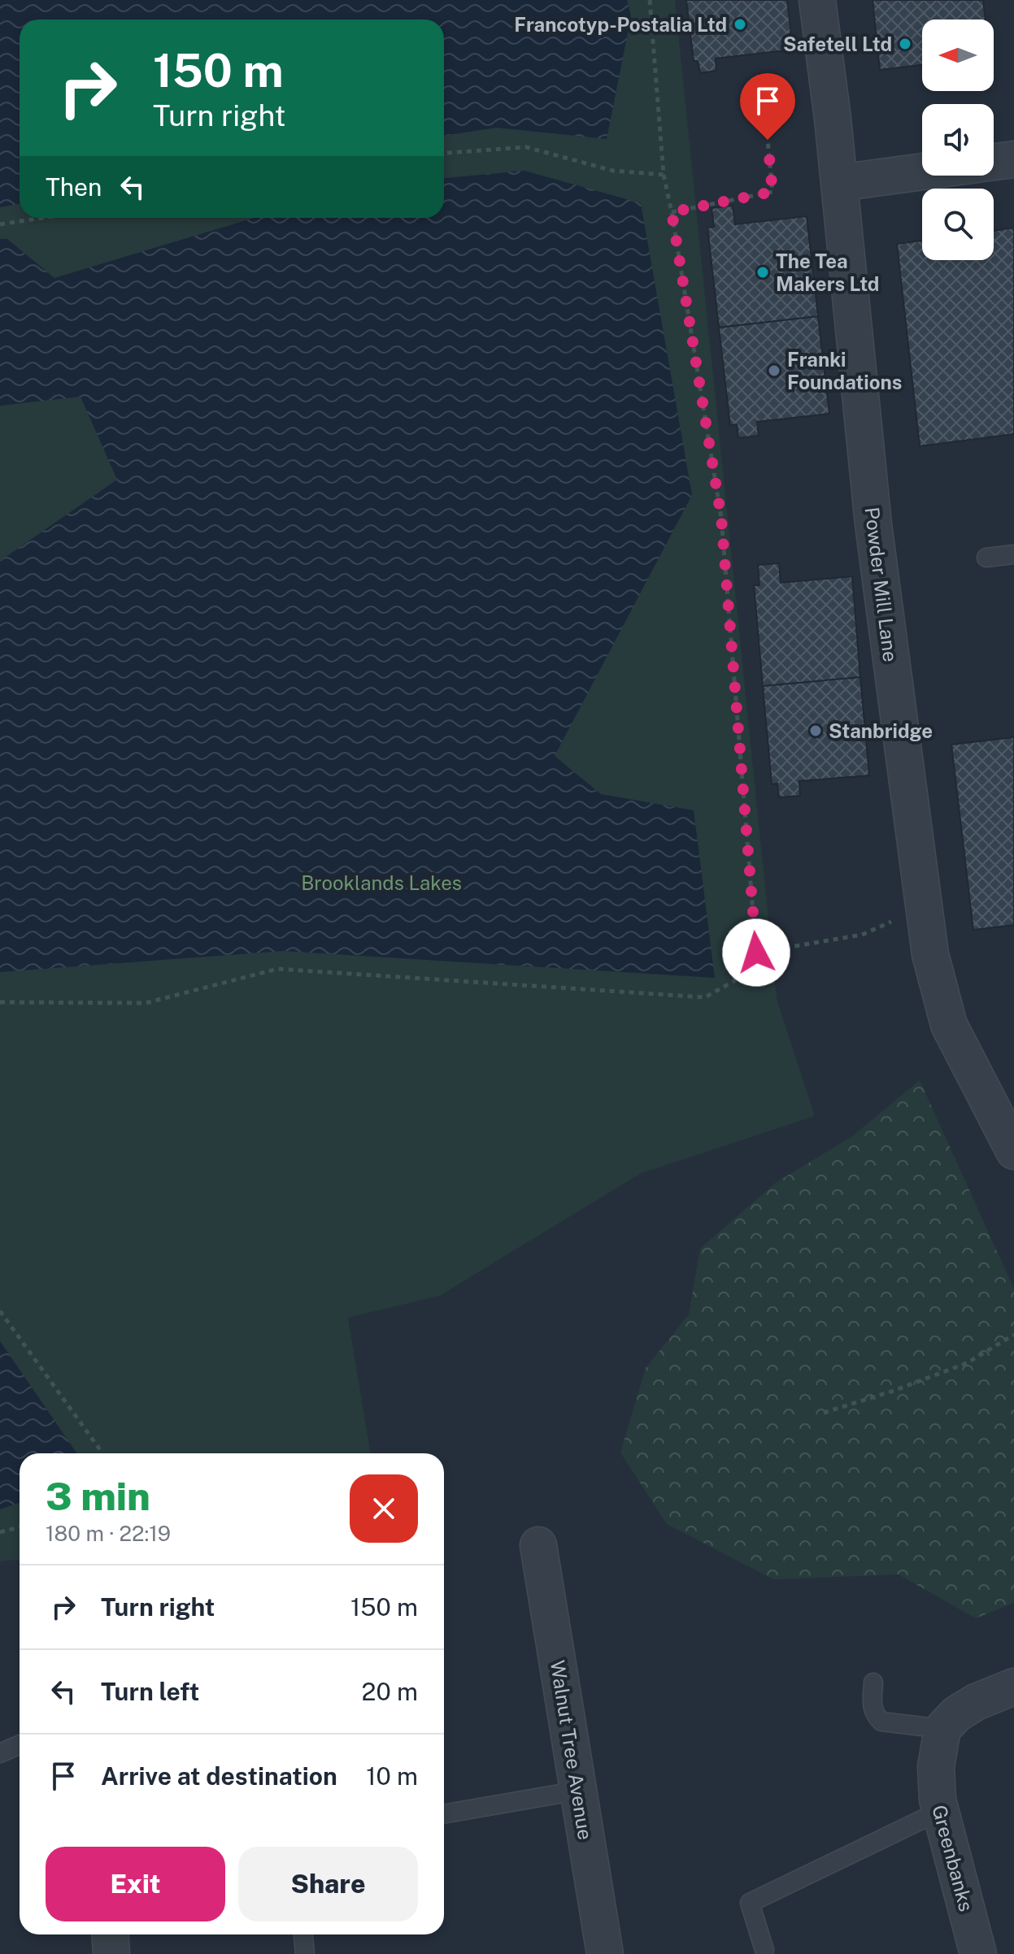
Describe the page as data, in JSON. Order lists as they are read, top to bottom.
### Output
{
  "streets": {
    "street": ["Powder Mill Lane", "Walnut Tree Avenue", "Greenbanks"]
  },
  "parks": ["Brooklands Lakes"],
  "places": [
    "Francotyp-Postalia Ltd",
    "Safetell Ltd",
    "The Tea Makers Ltd",
    "Franki Foundations",
    "Stanbridge"
  ],
  "north": "left",
  "page": {
    "turn": ["150 m", "Turn right"],
    "then": "Then",
    "heading": ["3 min", "180 m · 22:19"],
    "list": [
      {
        "name": "Turn right",
        "value": "150 m"
      },
      {
        "name": "Turn left",
        "value": "20 m"
      },
      {
        "name": "Arrive at destination",
        "value": "10 m"
      }
    ],
    "buttons": ["Exit", "Share"]
  }
}
